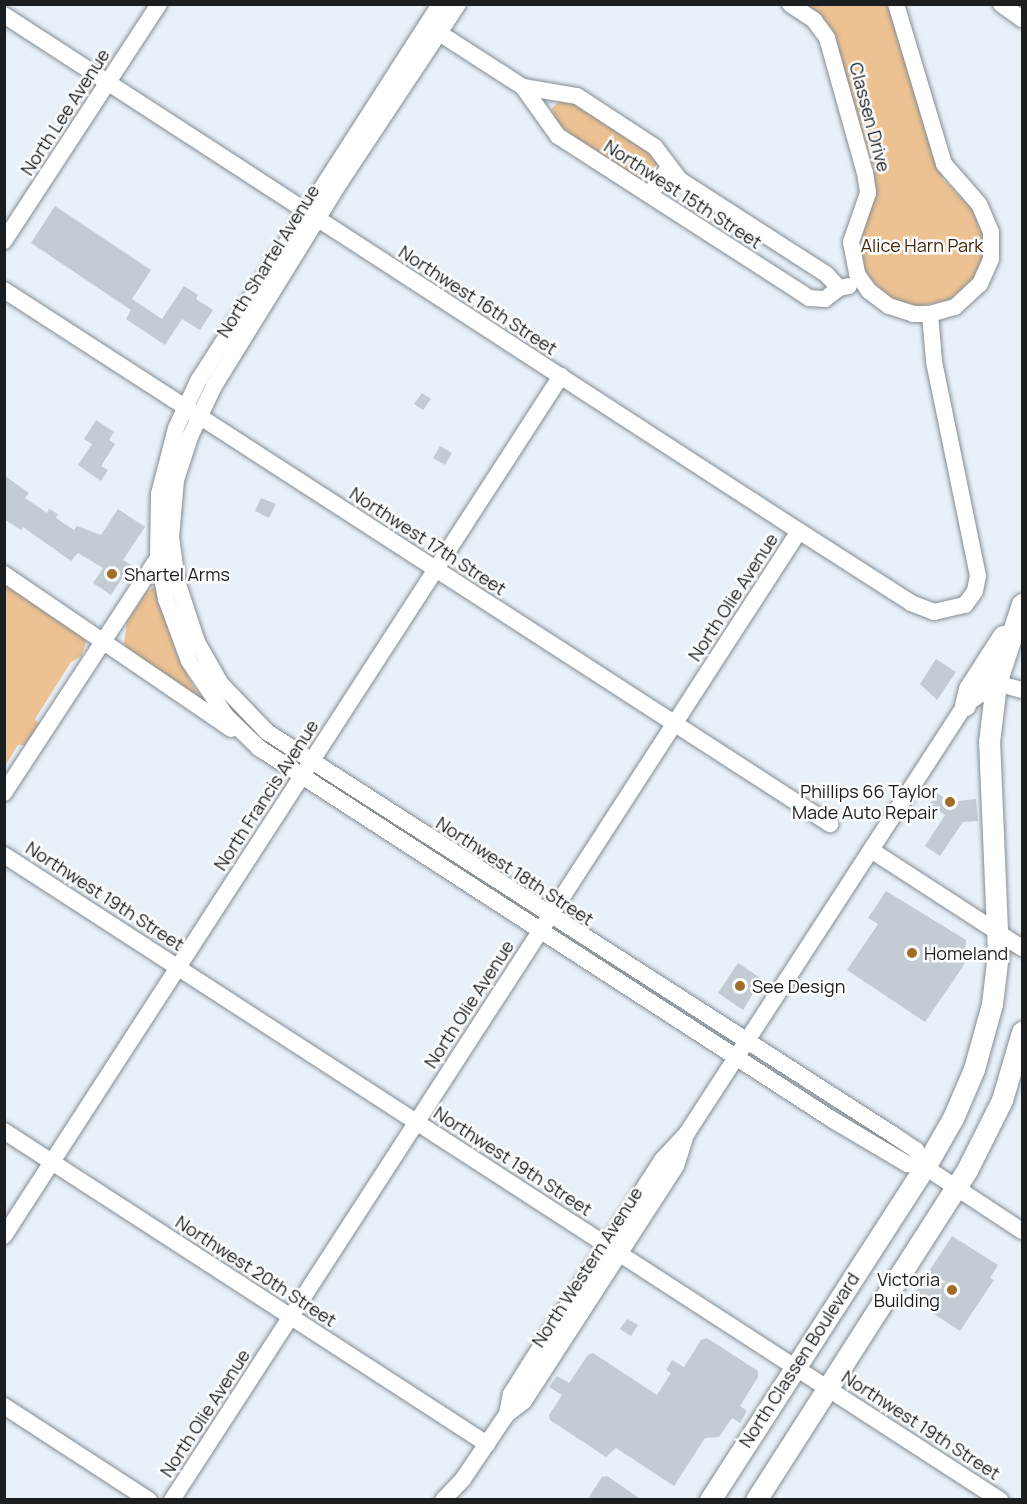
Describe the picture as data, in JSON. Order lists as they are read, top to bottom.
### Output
{
  "streets": {
    "main road": ["North Classen Boulevard"],
    "street": [
      "North Lee Avenue",
      "Classen Drive",
      "Northwest 15th Street",
      "North Shartel Avenue",
      "Northwest 16th Street",
      "Northwest 17th Street",
      "North Olie Avenue",
      "North Francis Avenue",
      "Northwest 18th Street",
      "Northwest 19th Street",
      "North Western Avenue",
      "Northwest 20th Street"
    ]
  },
  "crossings": [
    ["North Lee Avenue", "Northwest 16th Street"],
    ["Classen Drive", "Northwest 15th Street"],
    ["Northwest 15th Street", "North Shartel Avenue"],
    ["North Shartel Avenue", "Northwest 16th Street"],
    ["North Shartel Avenue", "Northwest 17th Street"],
    ["North Shartel Avenue", "Northwest 18th Street"],
    ["Northwest 16th Street", "North Olie Avenue"],
    ["Northwest 16th Street", "North Francis Avenue"],
    ["Northwest 17th Street", "North Olie Avenue"],
    ["Northwest 17th Street", "North Francis Avenue"],
    ["North Olie Avenue", "Northwest 18th Street"],
    ["North Olie Avenue", "Northwest 19th Street"],
    ["North Olie Avenue", "Northwest 20th Street"],
    ["North Francis Avenue", "Northwest 18th Street"],
    ["North Francis Avenue", "Northwest 19th Street"],
    ["North Francis Avenue", "Northwest 20th Street"],
    ["Northwest 18th Street", "North Western Avenue"],
    ["Northwest 18th Street", "North Classen Boulevard"],
    ["Northwest 19th Street", "North Western Avenue"],
    ["Northwest 19th Street", "North Classen Boulevard"],
    ["North Western Avenue", "Northwest 20th Street"],
    ["North Western Avenue", "North Classen Boulevard"]
  ],
  "parks": ["Alice Harn Park"],
  "places": [
    "Shartel Arms",
    "Phillips 66 Taylor Made Auto Repair",
    "Homeland",
    "See Design",
    "Victoria Building"
  ]
}
